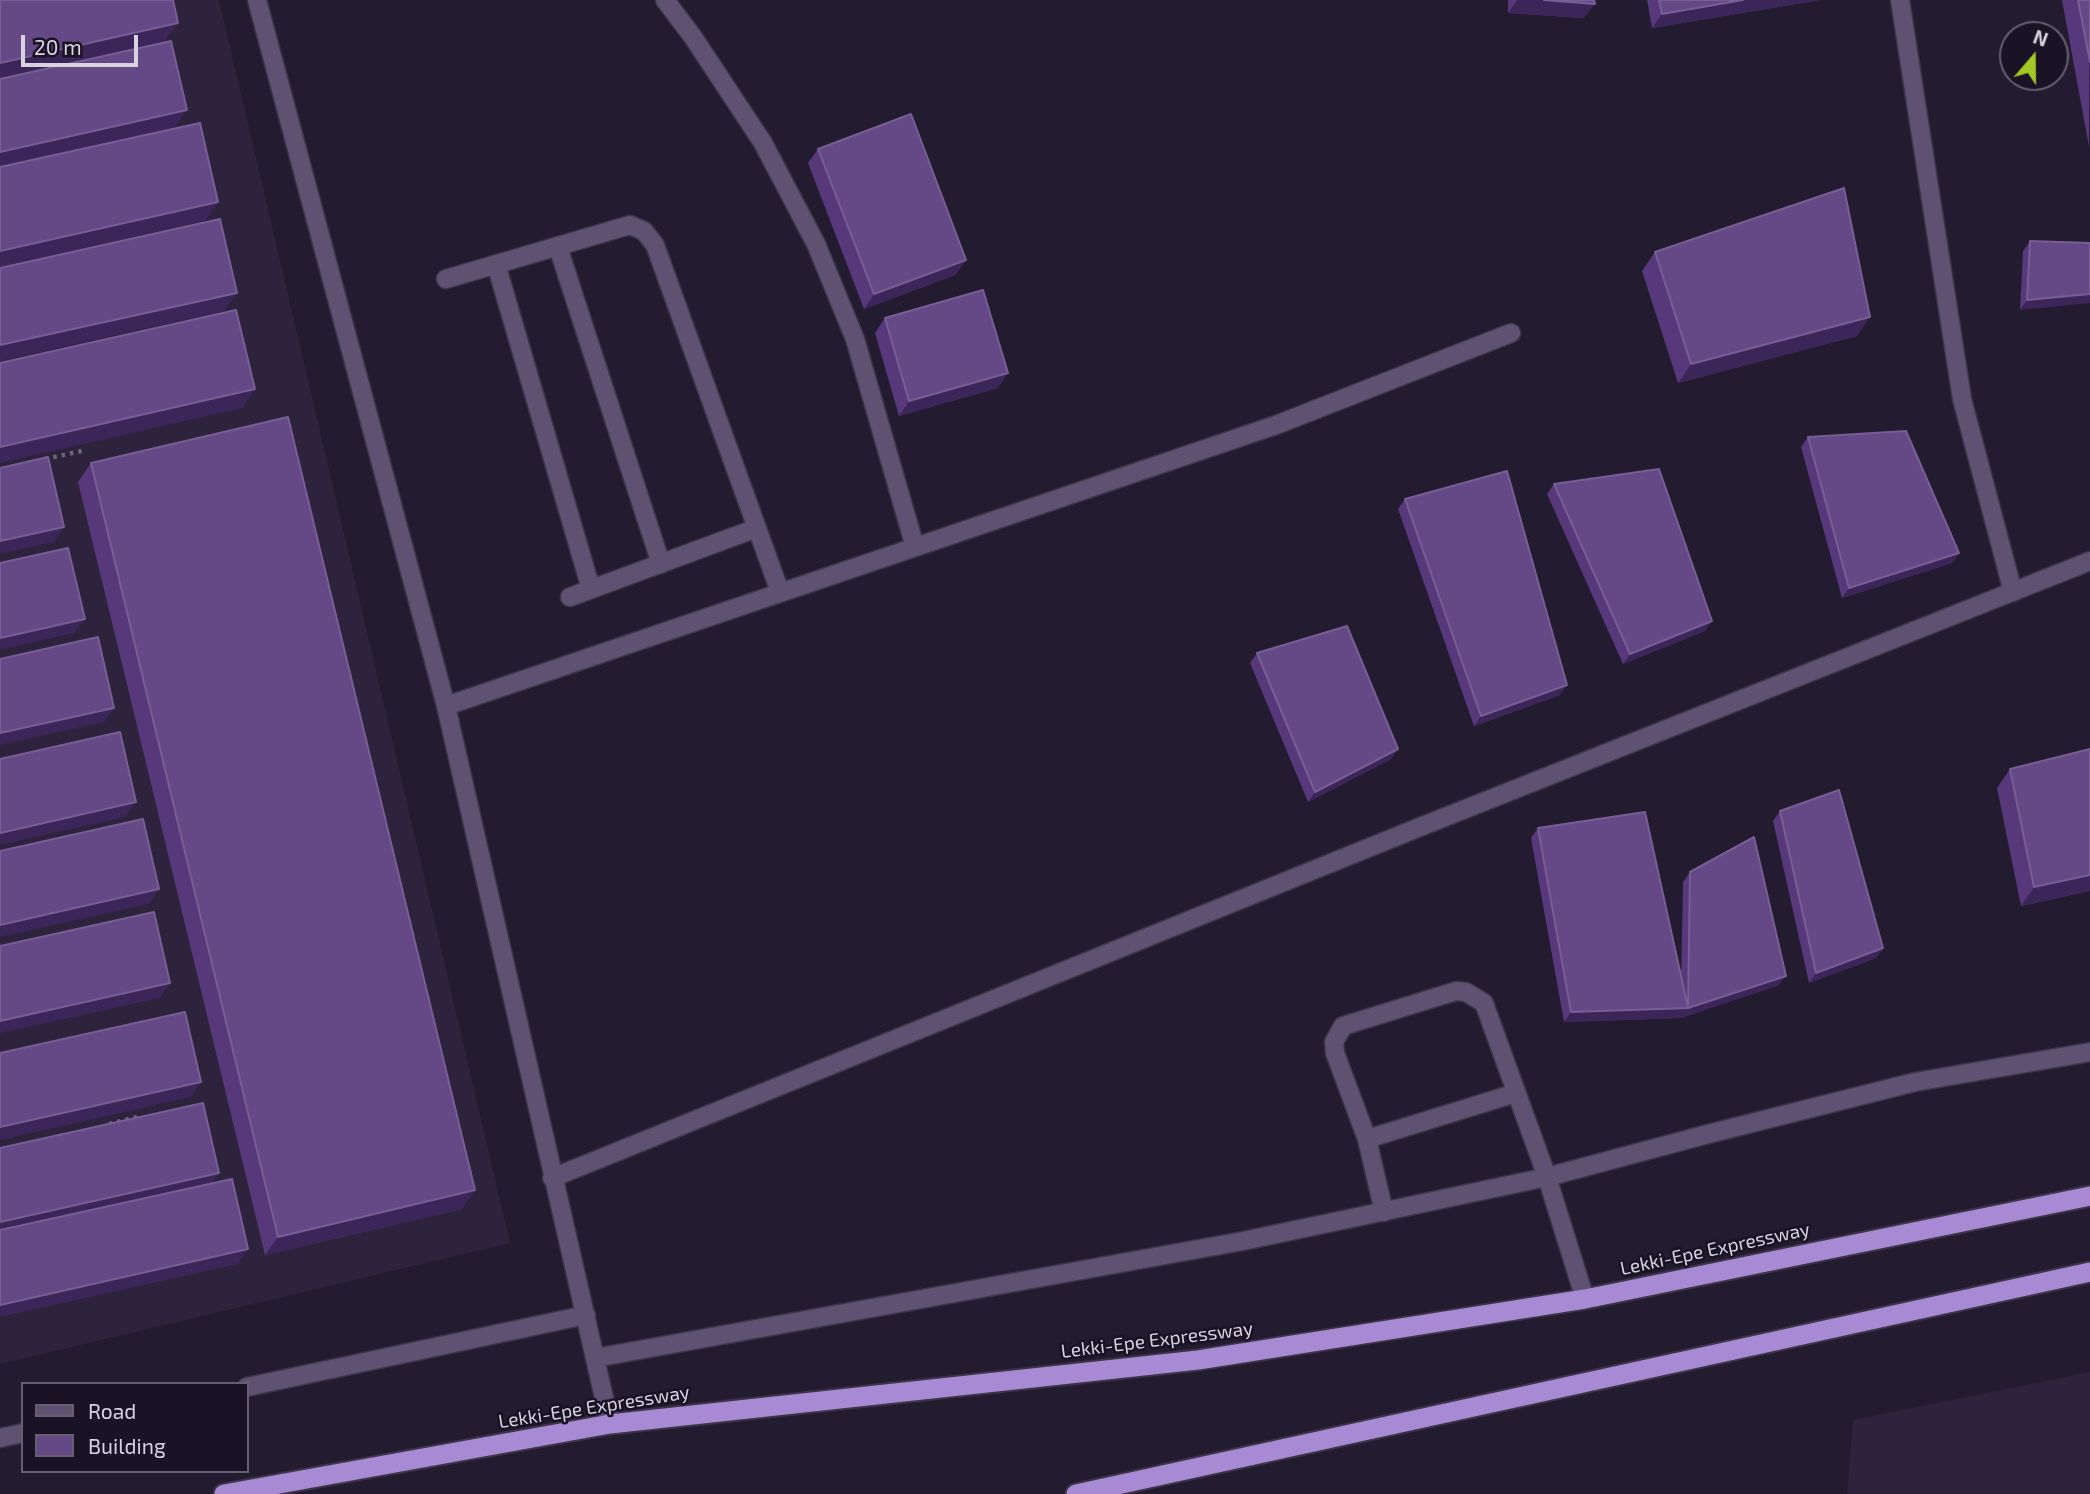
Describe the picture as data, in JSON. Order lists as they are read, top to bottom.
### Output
{
  "streets": {
    "highway": ["Lekki-Epe Expressway"]
  },
  "legend": ["Road", "Building"],
  "scale_bar": "20 m",
  "north": "top"
}
